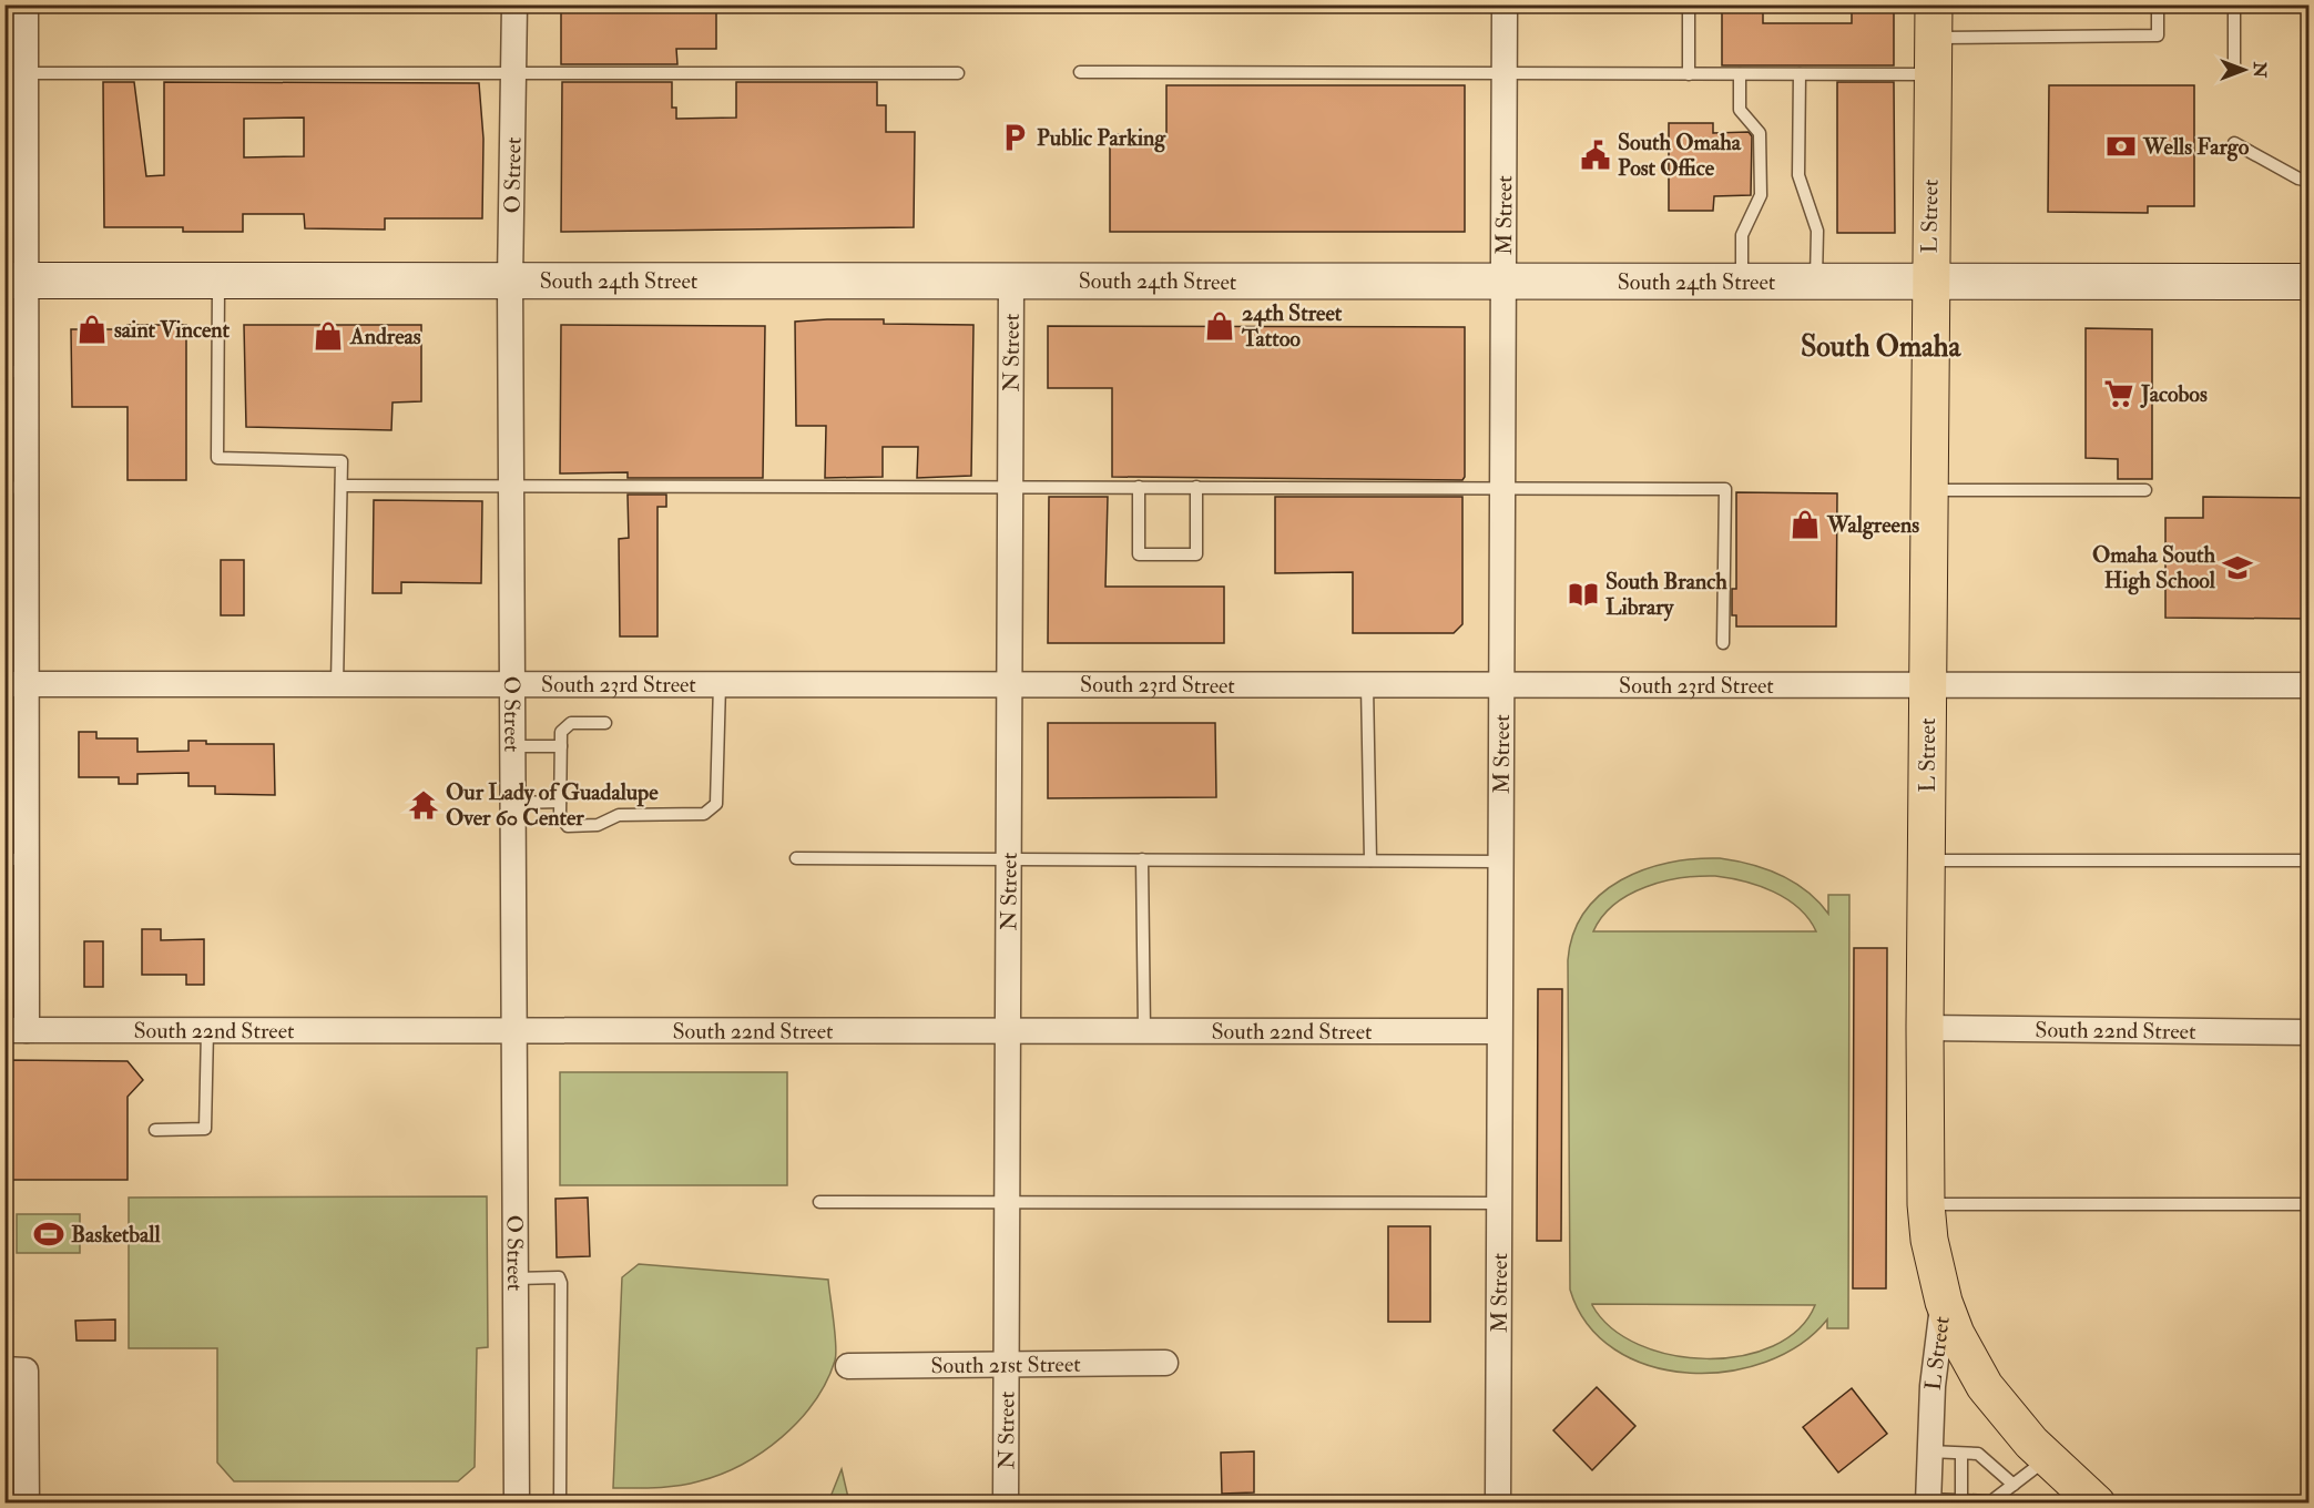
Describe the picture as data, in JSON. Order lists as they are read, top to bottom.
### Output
{
  "streets": {
    "main road": ["L Street", "South 24th Street"],
    "street": [
      "O Street",
      "M Street",
      "N Street",
      "South 23rd Street",
      "South 22nd Street",
      "South 21st Street"
    ]
  },
  "crossings": [
    ["O Street", "South 24th Street"],
    ["O Street", "South 23rd Street"],
    ["O Street", "South 22nd Street"],
    ["M Street", "South 24th Street"],
    ["M Street", "South 23rd Street"],
    ["M Street", "South 22nd Street"],
    ["L Street", "South 24th Street"],
    ["L Street", "South 23rd Street"],
    ["L Street", "South 22nd Street"],
    ["South 24th Street", "N Street"],
    ["N Street", "South 23rd Street"],
    ["N Street", "South 22nd Street"],
    ["N Street", "South 21st Street"]
  ],
  "districts": ["South Omaha"],
  "places": {
    "parking": ["Public Parking"],
    "bank": ["Wells Fargo"],
    "public building": ["South Omaha Post Office"],
    "shop": [
      "24th Street Tattoo",
      "saint Vincent",
      "Andreas",
      "Walgreens"
    ],
    "supermarket": ["Jacobos"],
    "school or university": ["Omaha South High School"],
    "library": ["South Branch Library"],
    "temple": ["Our Lady of Guadalupe Over 60 Center"],
    "sports": ["Basketball"]
  },
  "north": "right"
}
